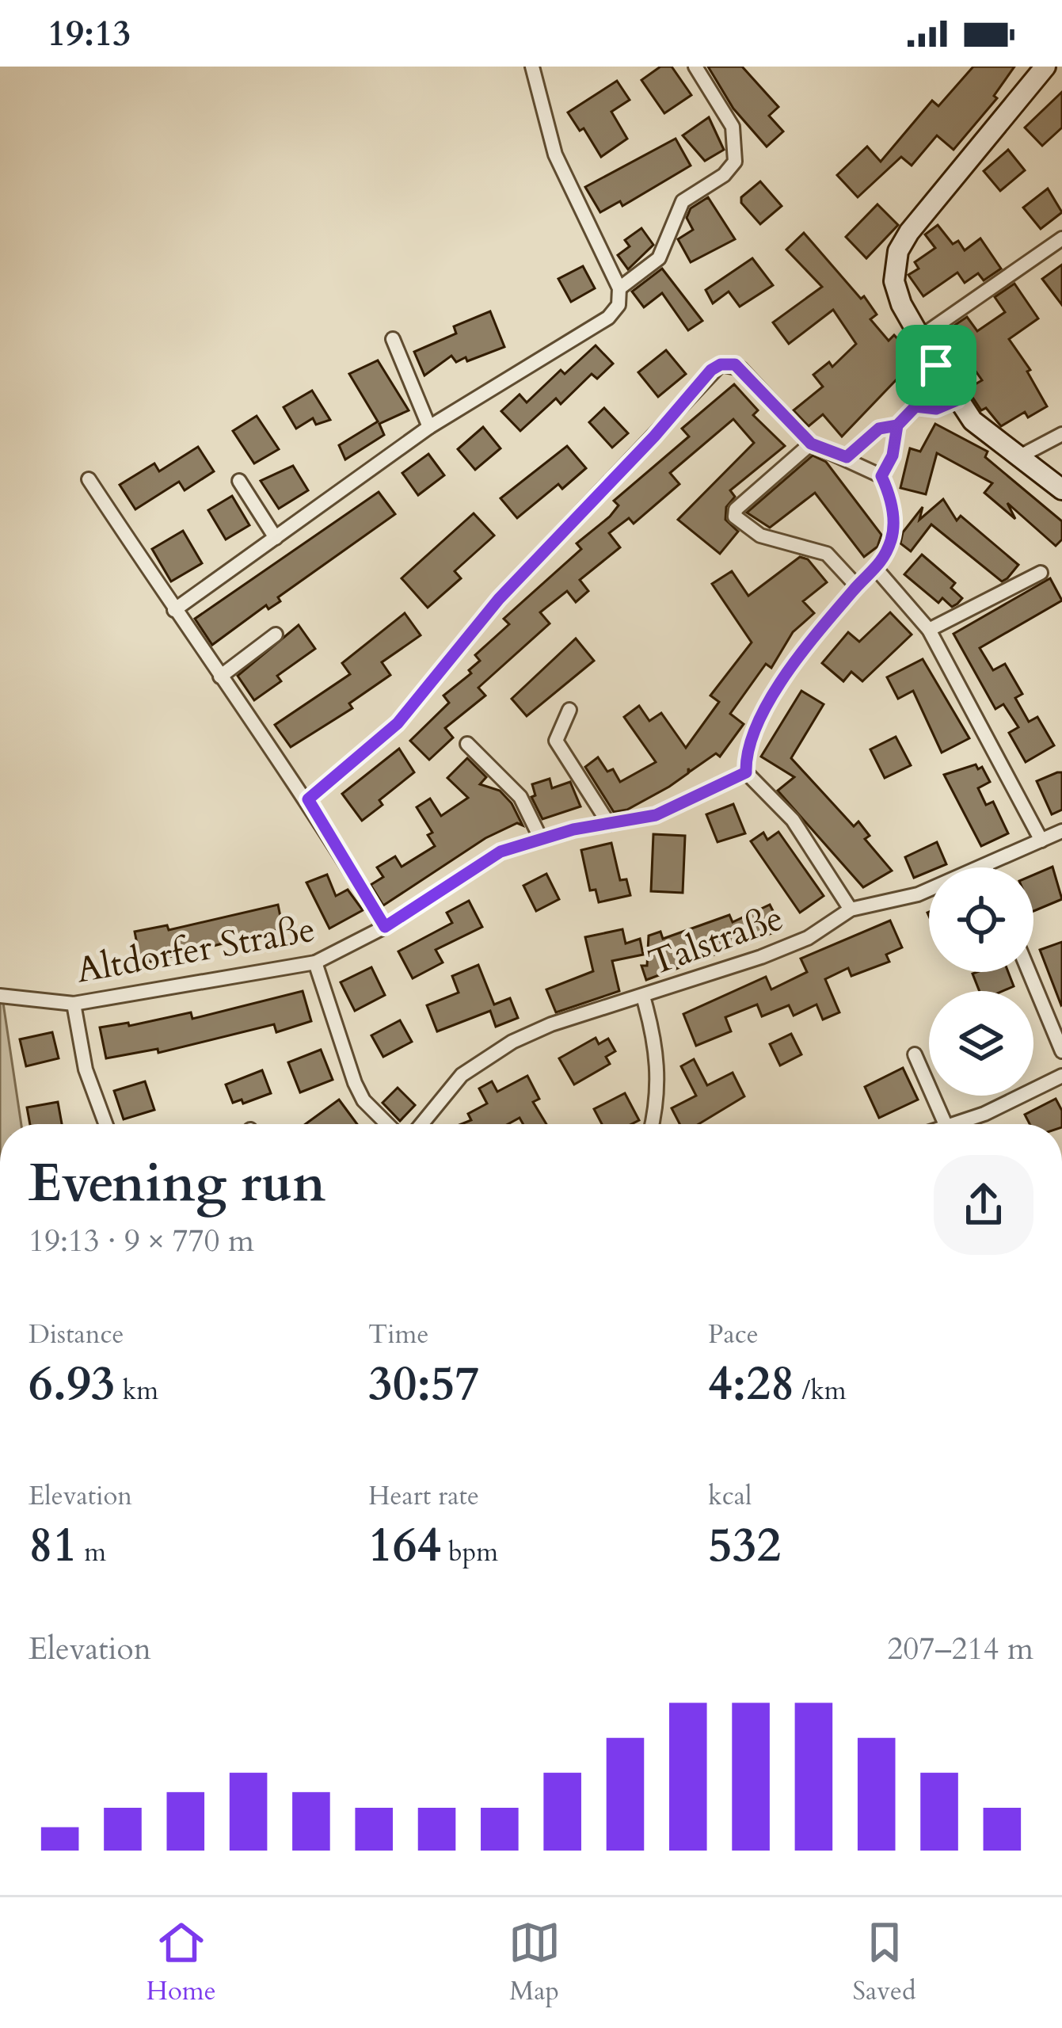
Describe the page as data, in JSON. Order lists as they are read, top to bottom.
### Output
{
  "streets": {
    "street": ["Talstraße", "Altdorfer Straße"]
  },
  "page": {
    "status": "19:13",
    "heading": ["Evening run", "19:13 · 9 × 770 m"],
    "stats": [
      ["Distance", "6.93 km"],
      ["Time", "30:57"],
      ["Pace", "4:28 /km"],
      ["Elevation", "81 m"],
      ["Heart rate", "164 bpm"],
      ["kcal", "532"]
    ],
    "chart": ["Elevation", "207–214 m"],
    "tabs": ["Home", "Map", "Saved"]
  }
}
